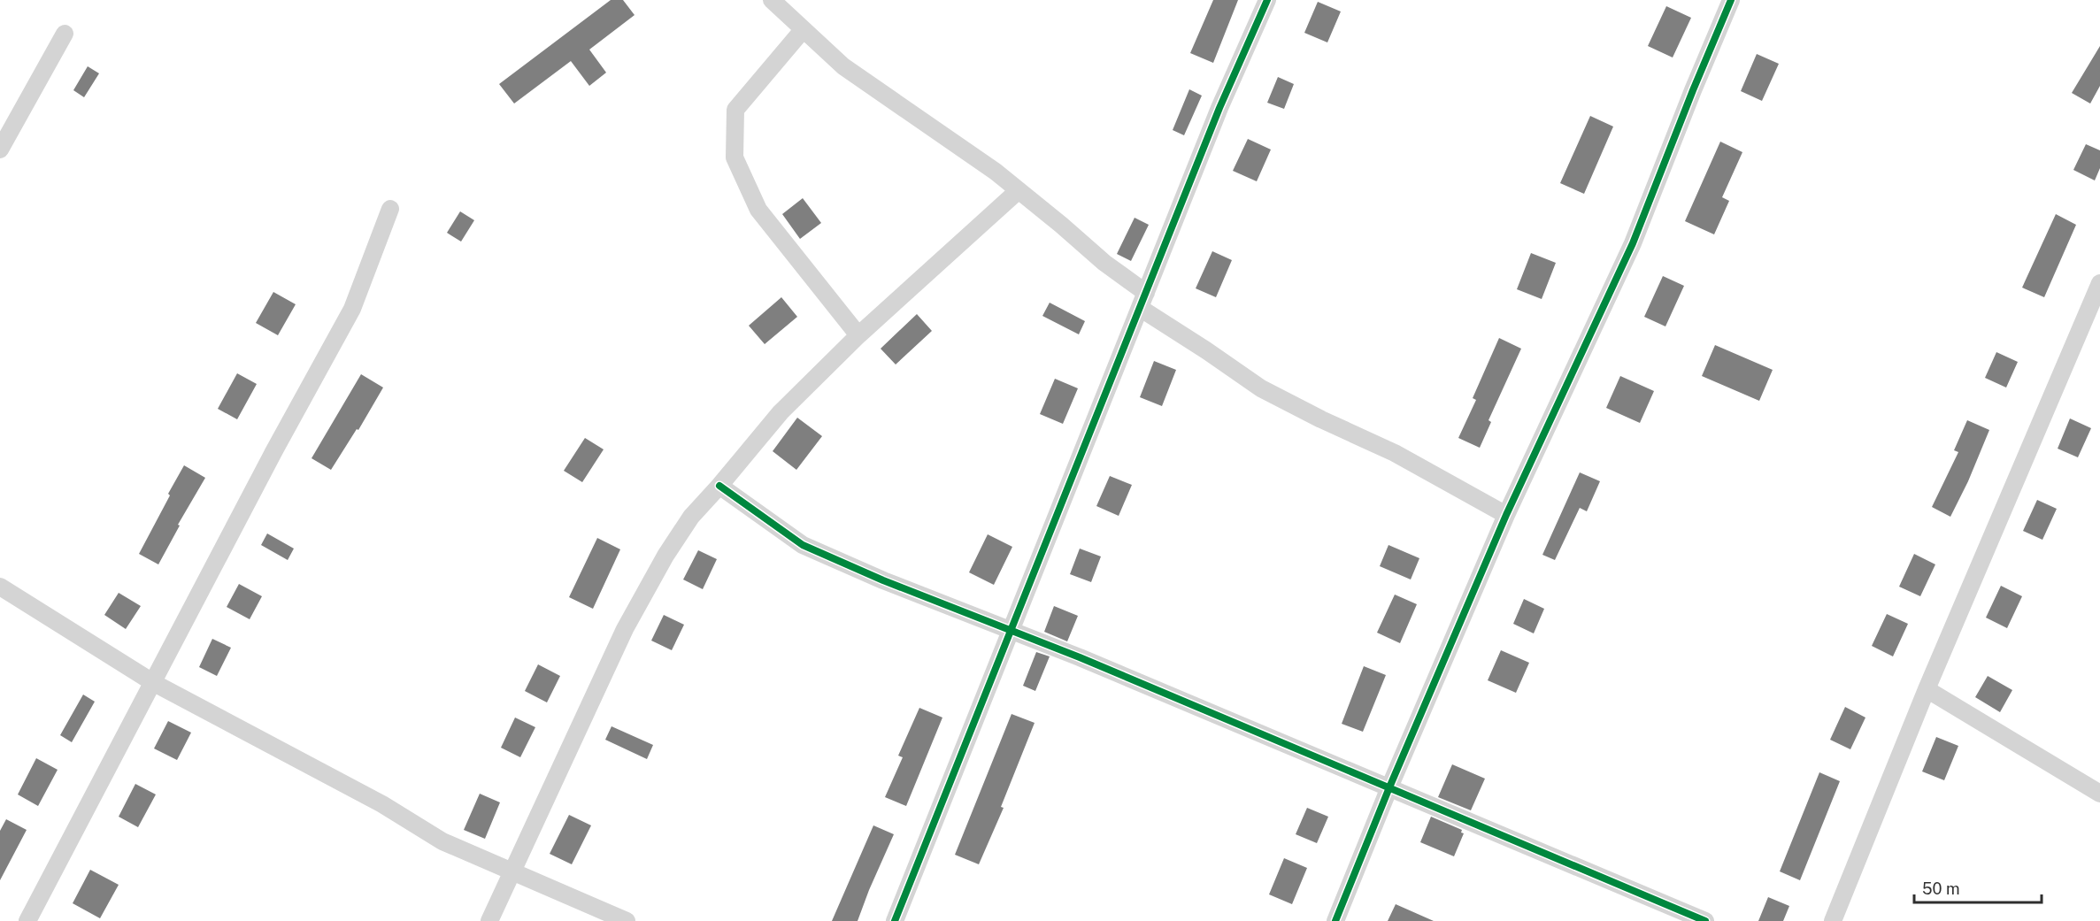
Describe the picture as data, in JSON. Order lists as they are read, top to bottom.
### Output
{
  "scale_bar": "50 m"
}
